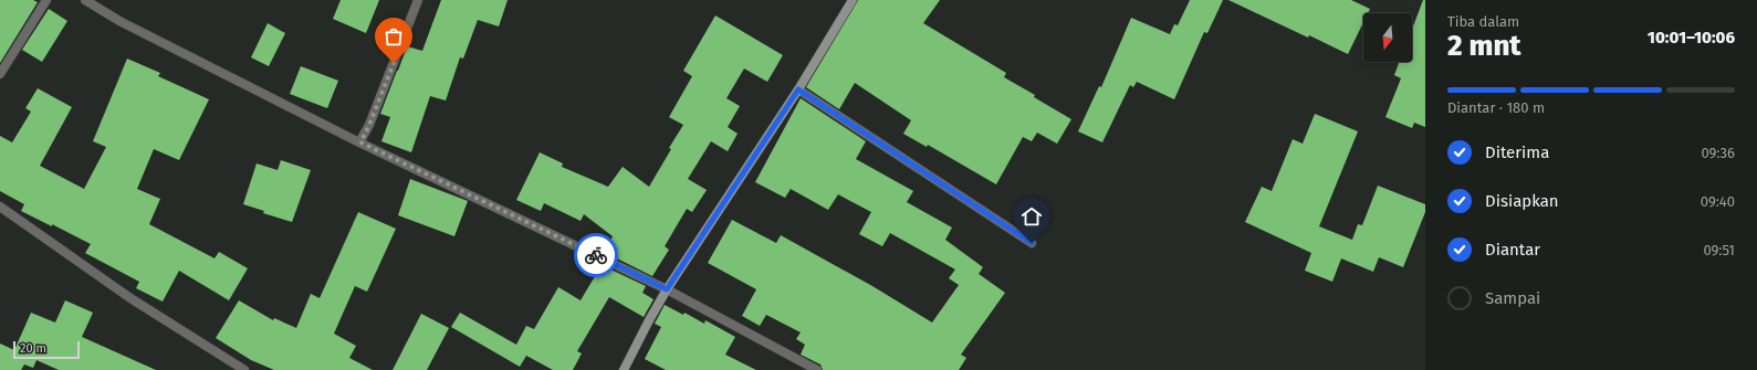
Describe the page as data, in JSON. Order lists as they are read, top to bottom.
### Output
{
  "scale_bar": "20 m",
  "north": "bottom",
  "page": {
    "heading": ["2 mnt", "Tiba dalam", "10:01–10:06"],
    "bar": "Diantar · 180 m",
    "list": [
      ["Diterima", "09:36"],
      ["Disiapkan", "09:40"],
      ["Diantar", "09:51"],
      "Sampai"
    ],
    "scale": "20 m"
  }
}
